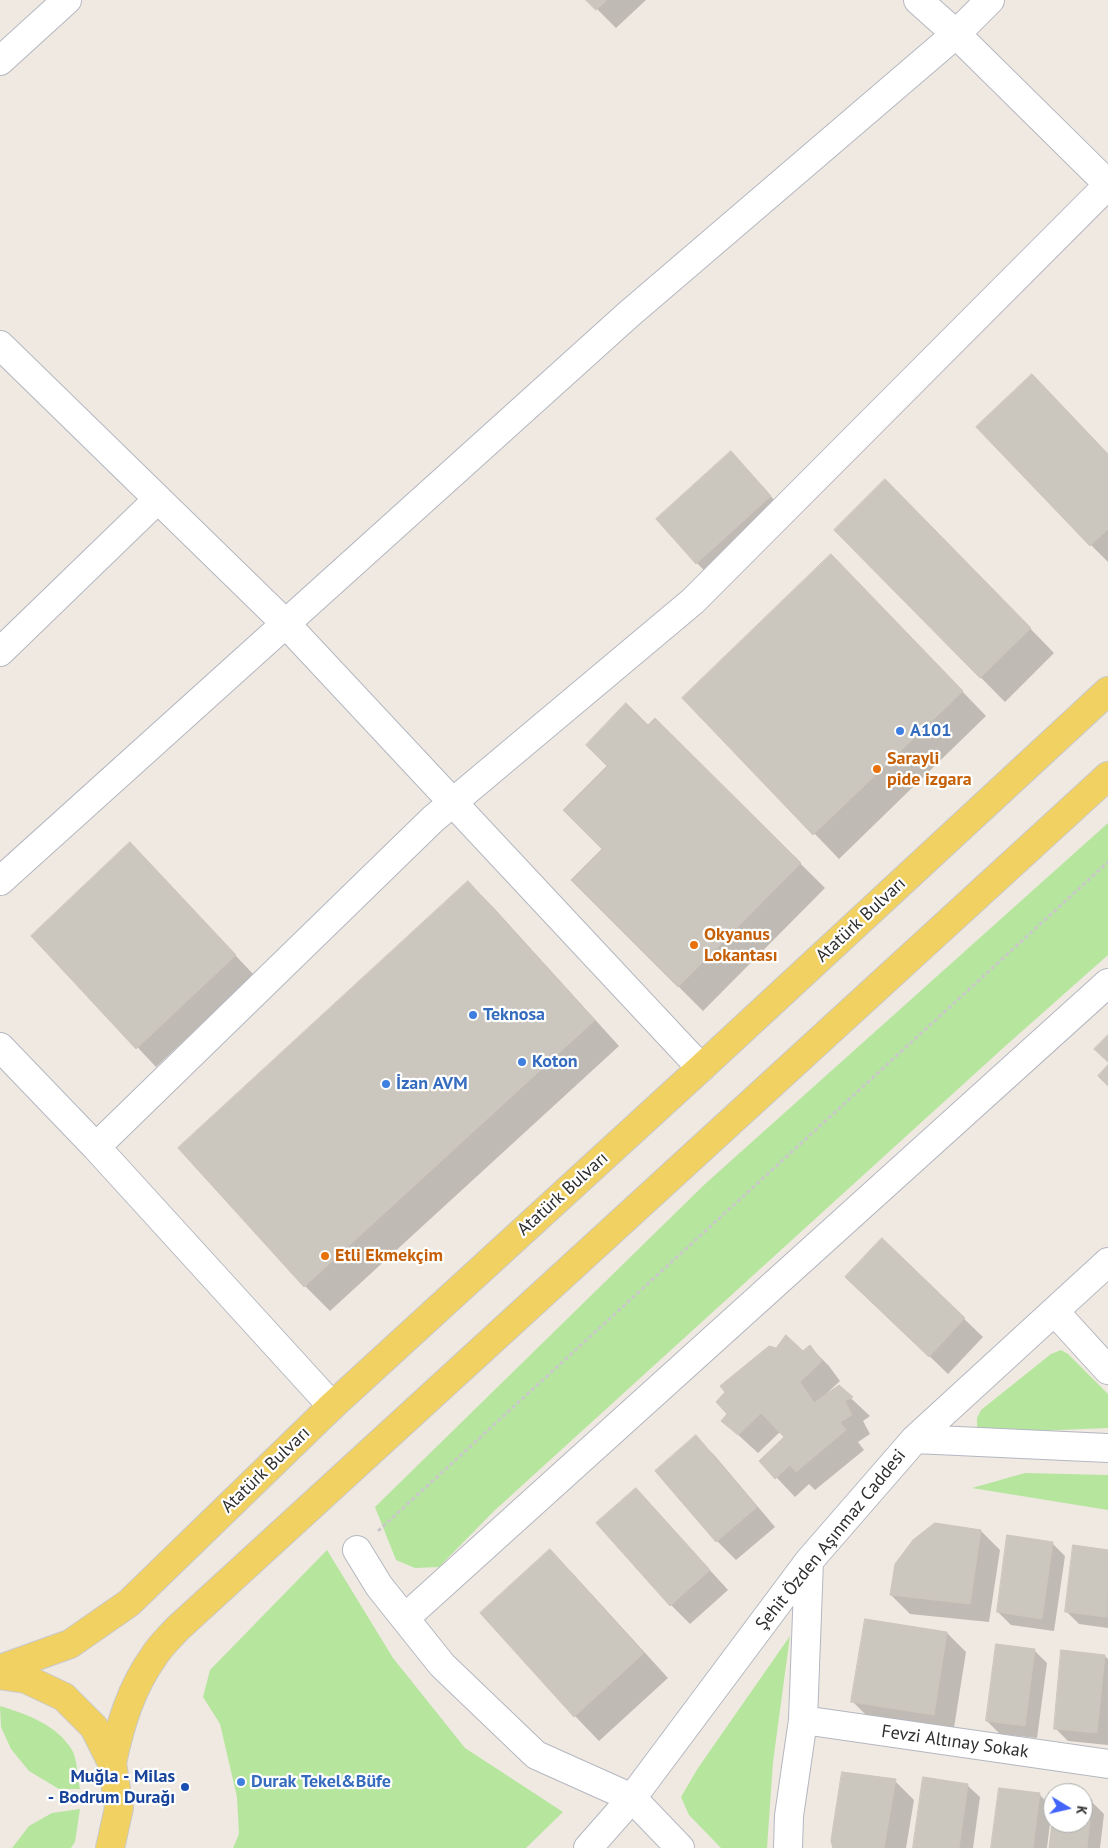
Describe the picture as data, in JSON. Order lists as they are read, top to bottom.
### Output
{
  "streets": {
    "main road": ["Atatürk Bulvarı"],
    "street": ["Şehit Özden Aşınmaz Caddesi", "Fevzi Altınay Sokak"]
  },
  "places": [
    "A101",
    "Sarayli pide izgara",
    "Okyanus Lokantası",
    "Teknosa",
    "Koton",
    "İzan AVM",
    "Etli Ekmekçim",
    "Durak Tekel&Büfe",
    "Muğla - Milas - Bodrum Durağı"
  ],
  "north": "right"
}
